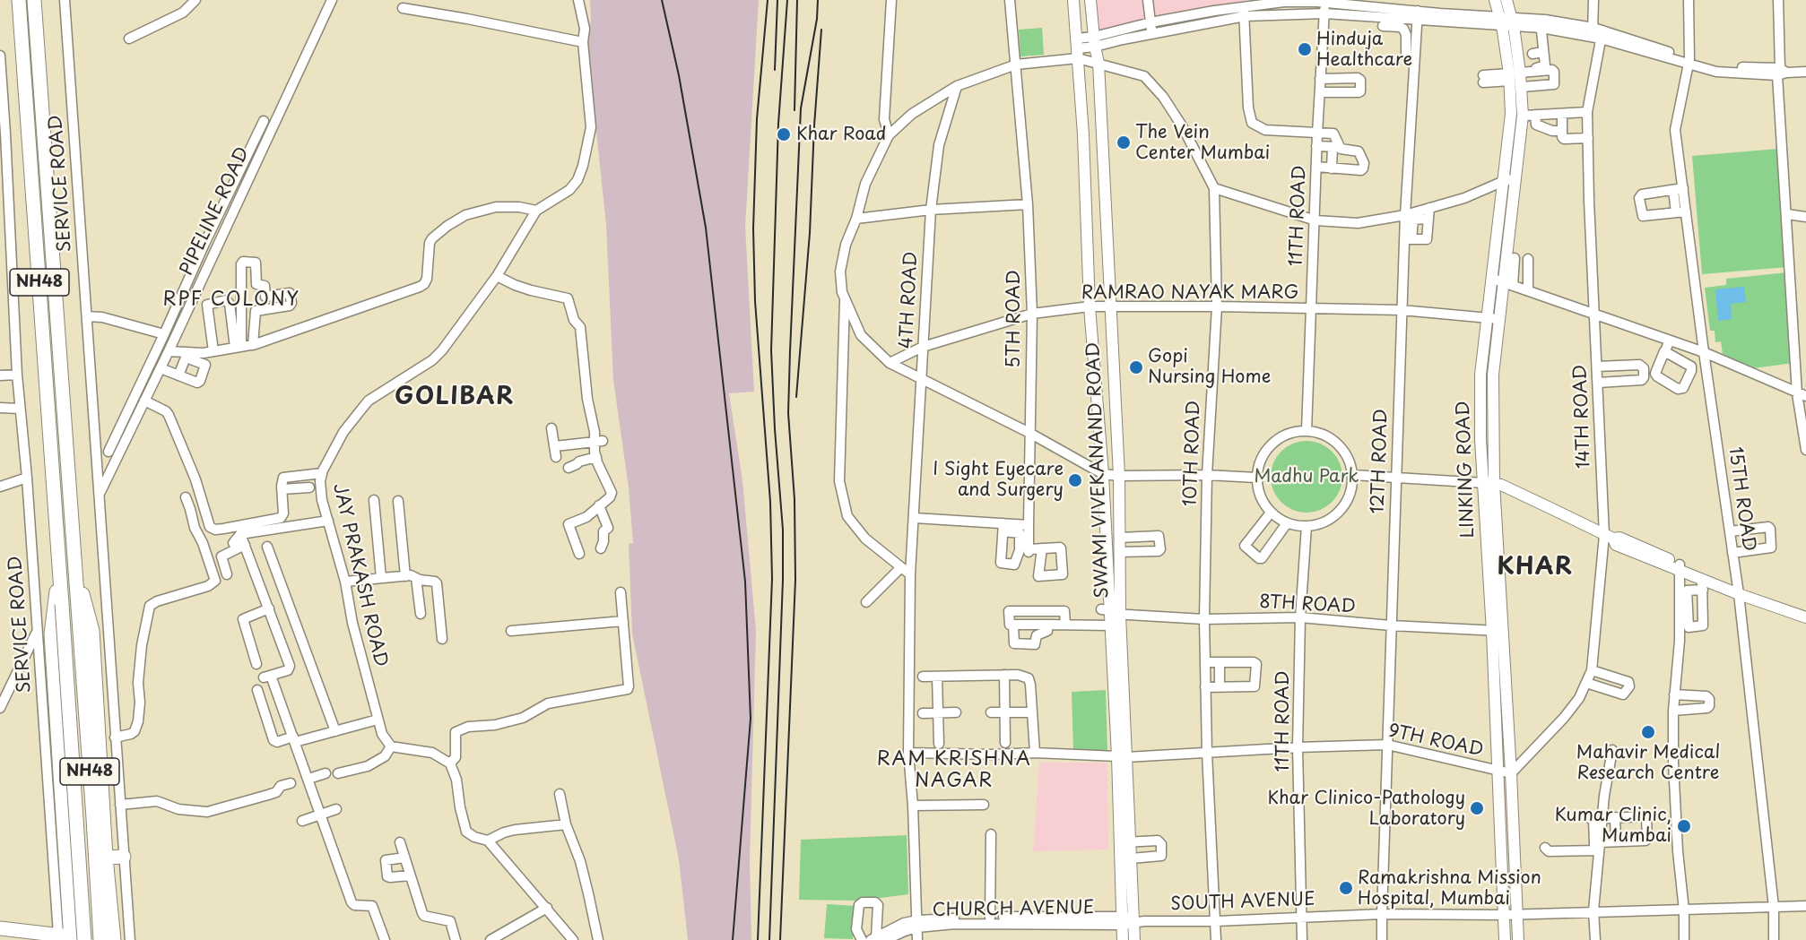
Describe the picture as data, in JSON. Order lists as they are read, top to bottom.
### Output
{
  "streets": {
    "highway": ["NH48"],
    "main road": ["LINKING ROAD", "SWAMI VIVEKANAND ROAD"],
    "street": [
      "SERVICE ROAD",
      "PIPELINE ROAD",
      "11TH ROAD",
      "RAMRAO NAYAK MARG",
      "4TH ROAD",
      "5TH ROAD",
      "14TH ROAD",
      "10TH ROAD",
      "12TH ROAD",
      "15TH ROAD",
      "JAY PRAKASH ROAD",
      "8TH ROAD",
      "9TH ROAD",
      "SOUTH AVENUE",
      "CHURCH AVENUE"
    ]
  },
  "crossings": [
    ["SERVICE ROAD", "PIPELINE ROAD"],
    ["11TH ROAD", "RAMRAO NAYAK MARG"],
    ["11TH ROAD", "8TH ROAD"],
    ["11TH ROAD", "9TH ROAD"],
    ["11TH ROAD", "SOUTH AVENUE"],
    ["RAMRAO NAYAK MARG", "4TH ROAD"],
    ["RAMRAO NAYAK MARG", "5TH ROAD"],
    ["RAMRAO NAYAK MARG", "10TH ROAD"],
    ["RAMRAO NAYAK MARG", "12TH ROAD"],
    ["RAMRAO NAYAK MARG", "LINKING ROAD"],
    ["RAMRAO NAYAK MARG", "SWAMI VIVEKANAND ROAD"],
    ["4TH ROAD", "9TH ROAD"],
    ["4TH ROAD", "CHURCH AVENUE"],
    ["14TH ROAD", "LINKING ROAD"],
    ["14TH ROAD", "9TH ROAD"],
    ["10TH ROAD", "SWAMI VIVEKANAND ROAD"],
    ["10TH ROAD", "8TH ROAD"],
    ["10TH ROAD", "9TH ROAD"],
    ["10TH ROAD", "SOUTH AVENUE"],
    ["12TH ROAD", "8TH ROAD"],
    ["12TH ROAD", "9TH ROAD"],
    ["12TH ROAD", "SOUTH AVENUE"],
    ["LINKING ROAD", "8TH ROAD"],
    ["LINKING ROAD", "9TH ROAD"],
    ["LINKING ROAD", "SOUTH AVENUE"],
    ["SWAMI VIVEKANAND ROAD", "8TH ROAD"],
    ["SWAMI VIVEKANAND ROAD", "9TH ROAD"],
    ["SWAMI VIVEKANAND ROAD", "SOUTH AVENUE"],
    ["SWAMI VIVEKANAND ROAD", "CHURCH AVENUE"],
    ["15TH ROAD", "SOUTH AVENUE"],
    ["SOUTH AVENUE", "CHURCH AVENUE"]
  ],
  "districts": [
    "RPF COLONY",
    "GOLIBAR",
    "KHAR",
    "RAM KRISHNA NAGAR"
  ],
  "parks": ["Madhu Park"],
  "places": [
    "Hinduja Healthcare",
    "Khar Road",
    "The Vein Center Mumbai",
    "Gopi Nursing Home",
    "I Sight Eyecare and Surgery",
    "Mahavir Medical Research Centre",
    "Khar Clinico-Pathology Laboratory",
    "Kumar Clinic, Mumbai",
    "Ramakrishna Mission Hospital, Mumbai"
  ]
}
